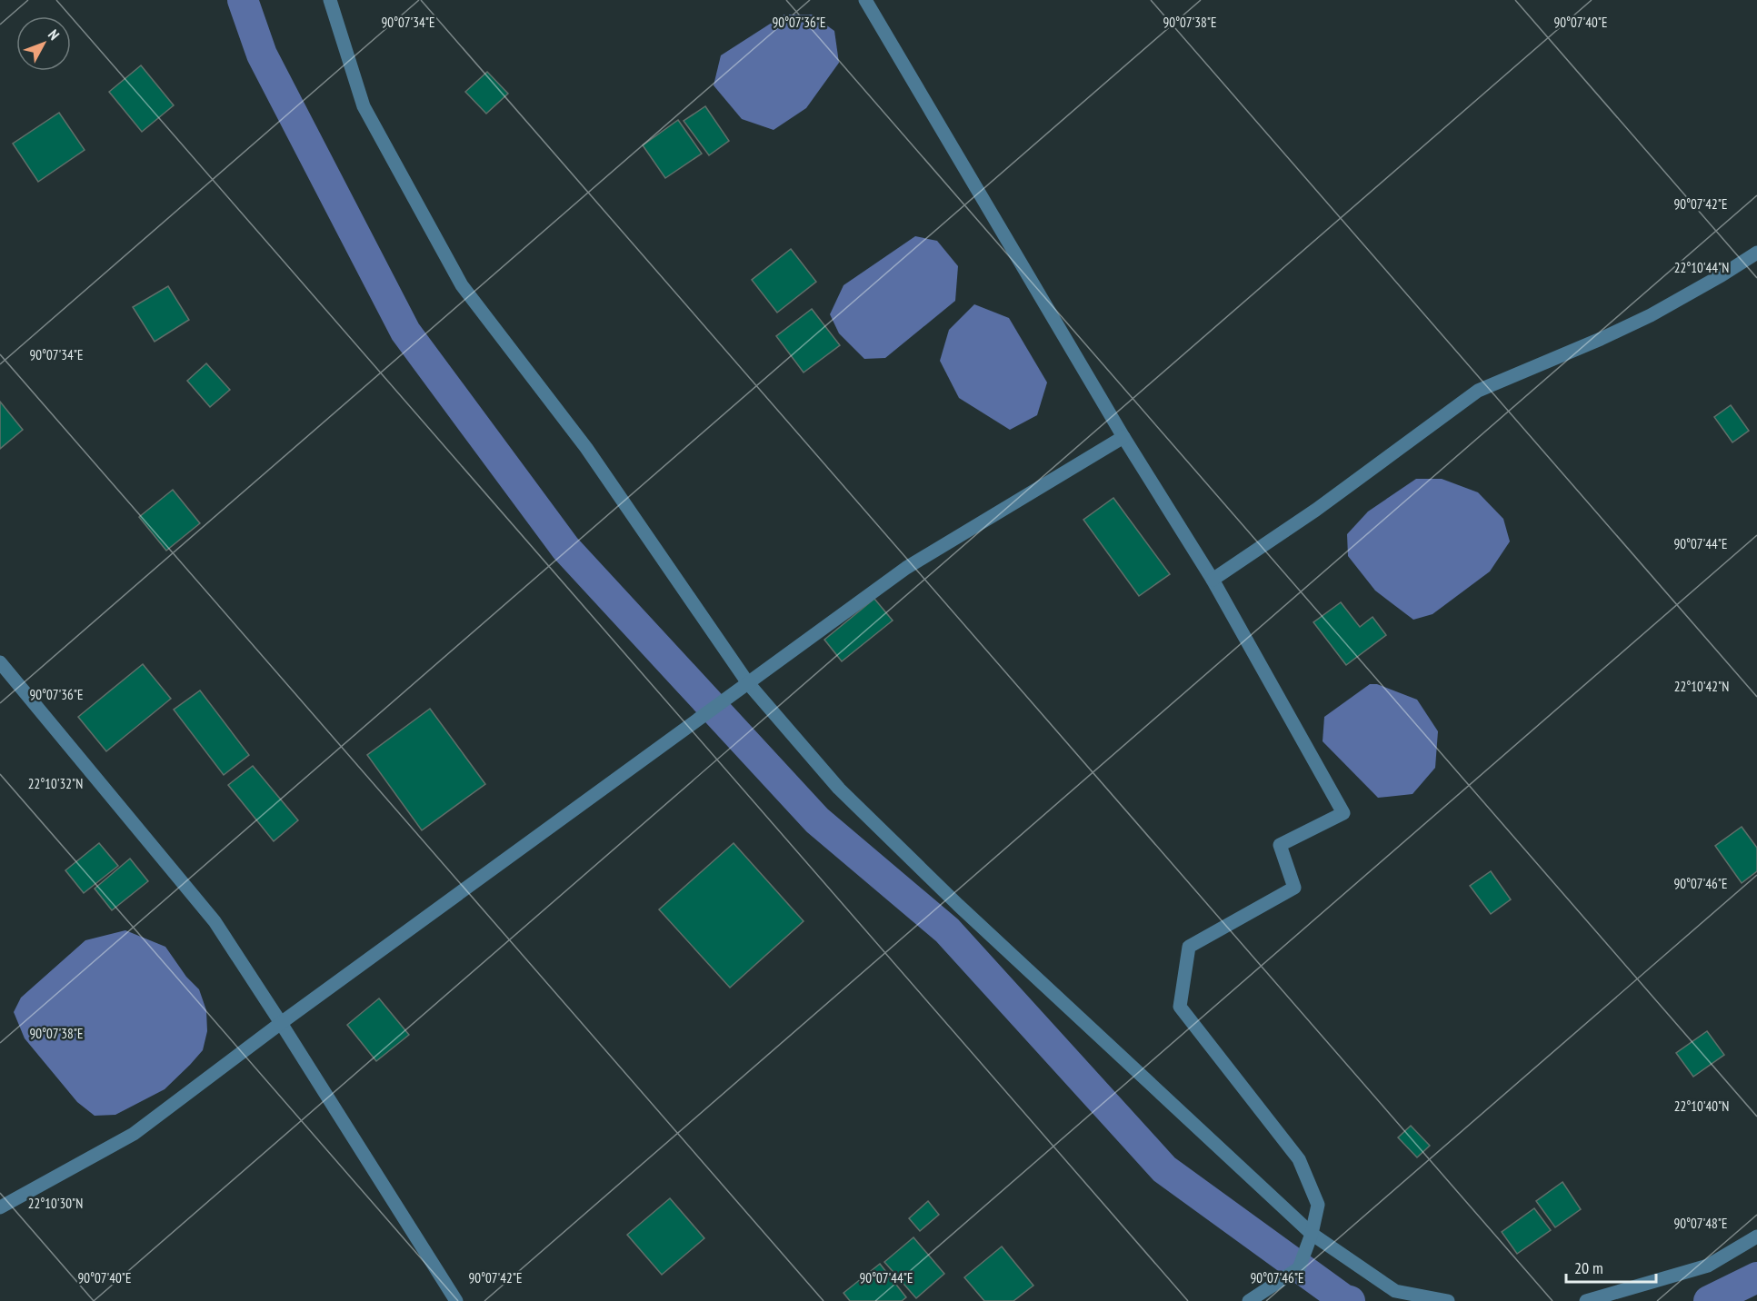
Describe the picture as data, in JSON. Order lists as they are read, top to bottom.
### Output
{
  "scale_bar": "20 m",
  "north": "top right",
  "coordinates": [
    "90°07'34\"E",
    "90°07'36\"E",
    "90°07'38\"E",
    "90°07'40\"E",
    "90°07'42\"E",
    "22°10'44\"N",
    "90°07'44\"E",
    "22°10'42\"N",
    "22°10'32\"N",
    "90°07'46\"E",
    "22°10'40\"N",
    "22°10'30\"N",
    "90°07'48\"E"
  ]
}
